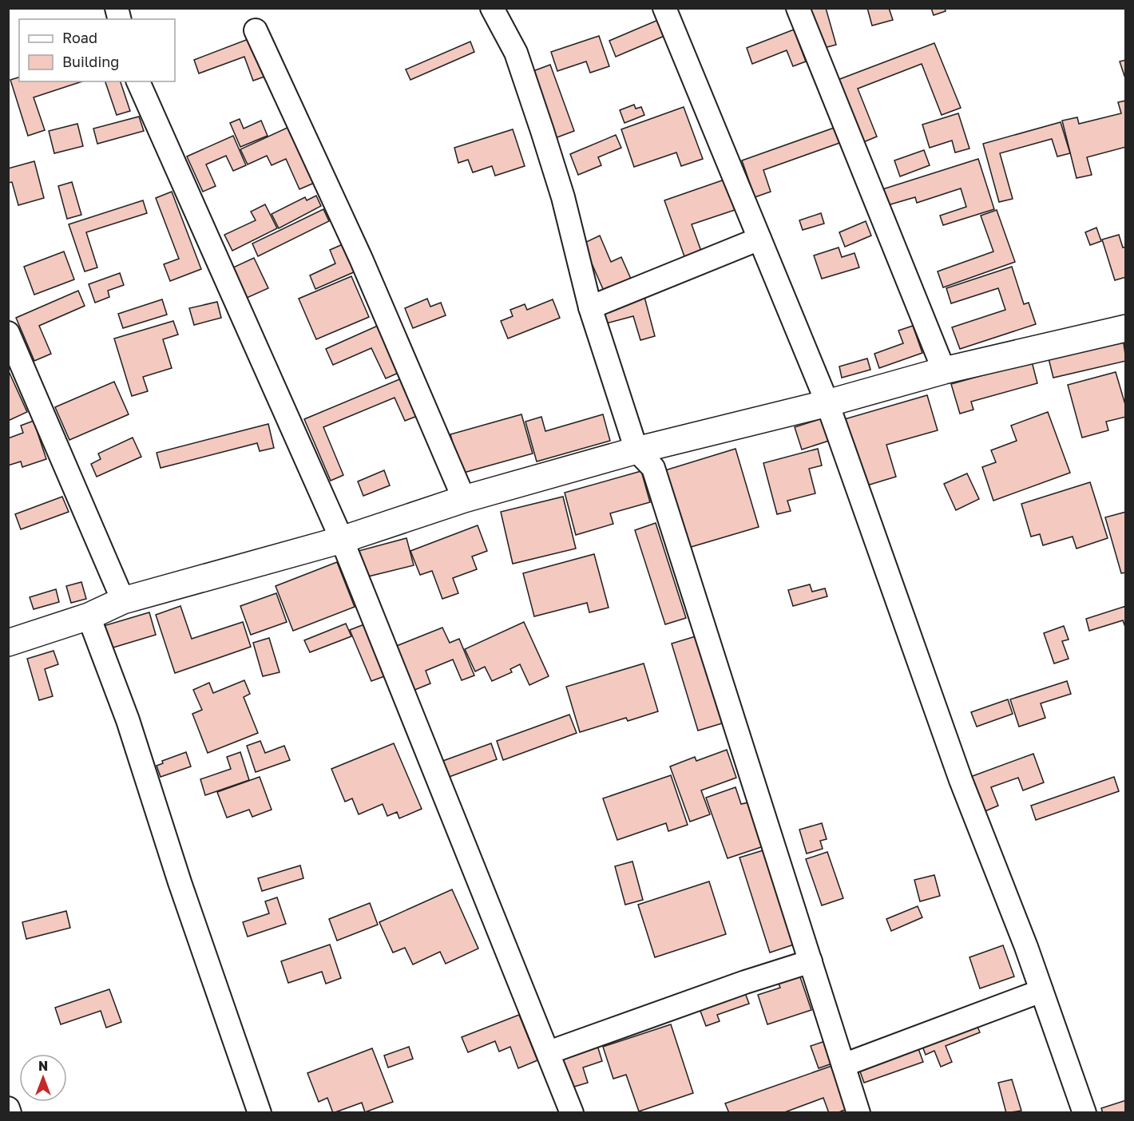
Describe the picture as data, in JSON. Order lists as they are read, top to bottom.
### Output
{
  "legend": ["Road", "Building"],
  "north": "top"
}
